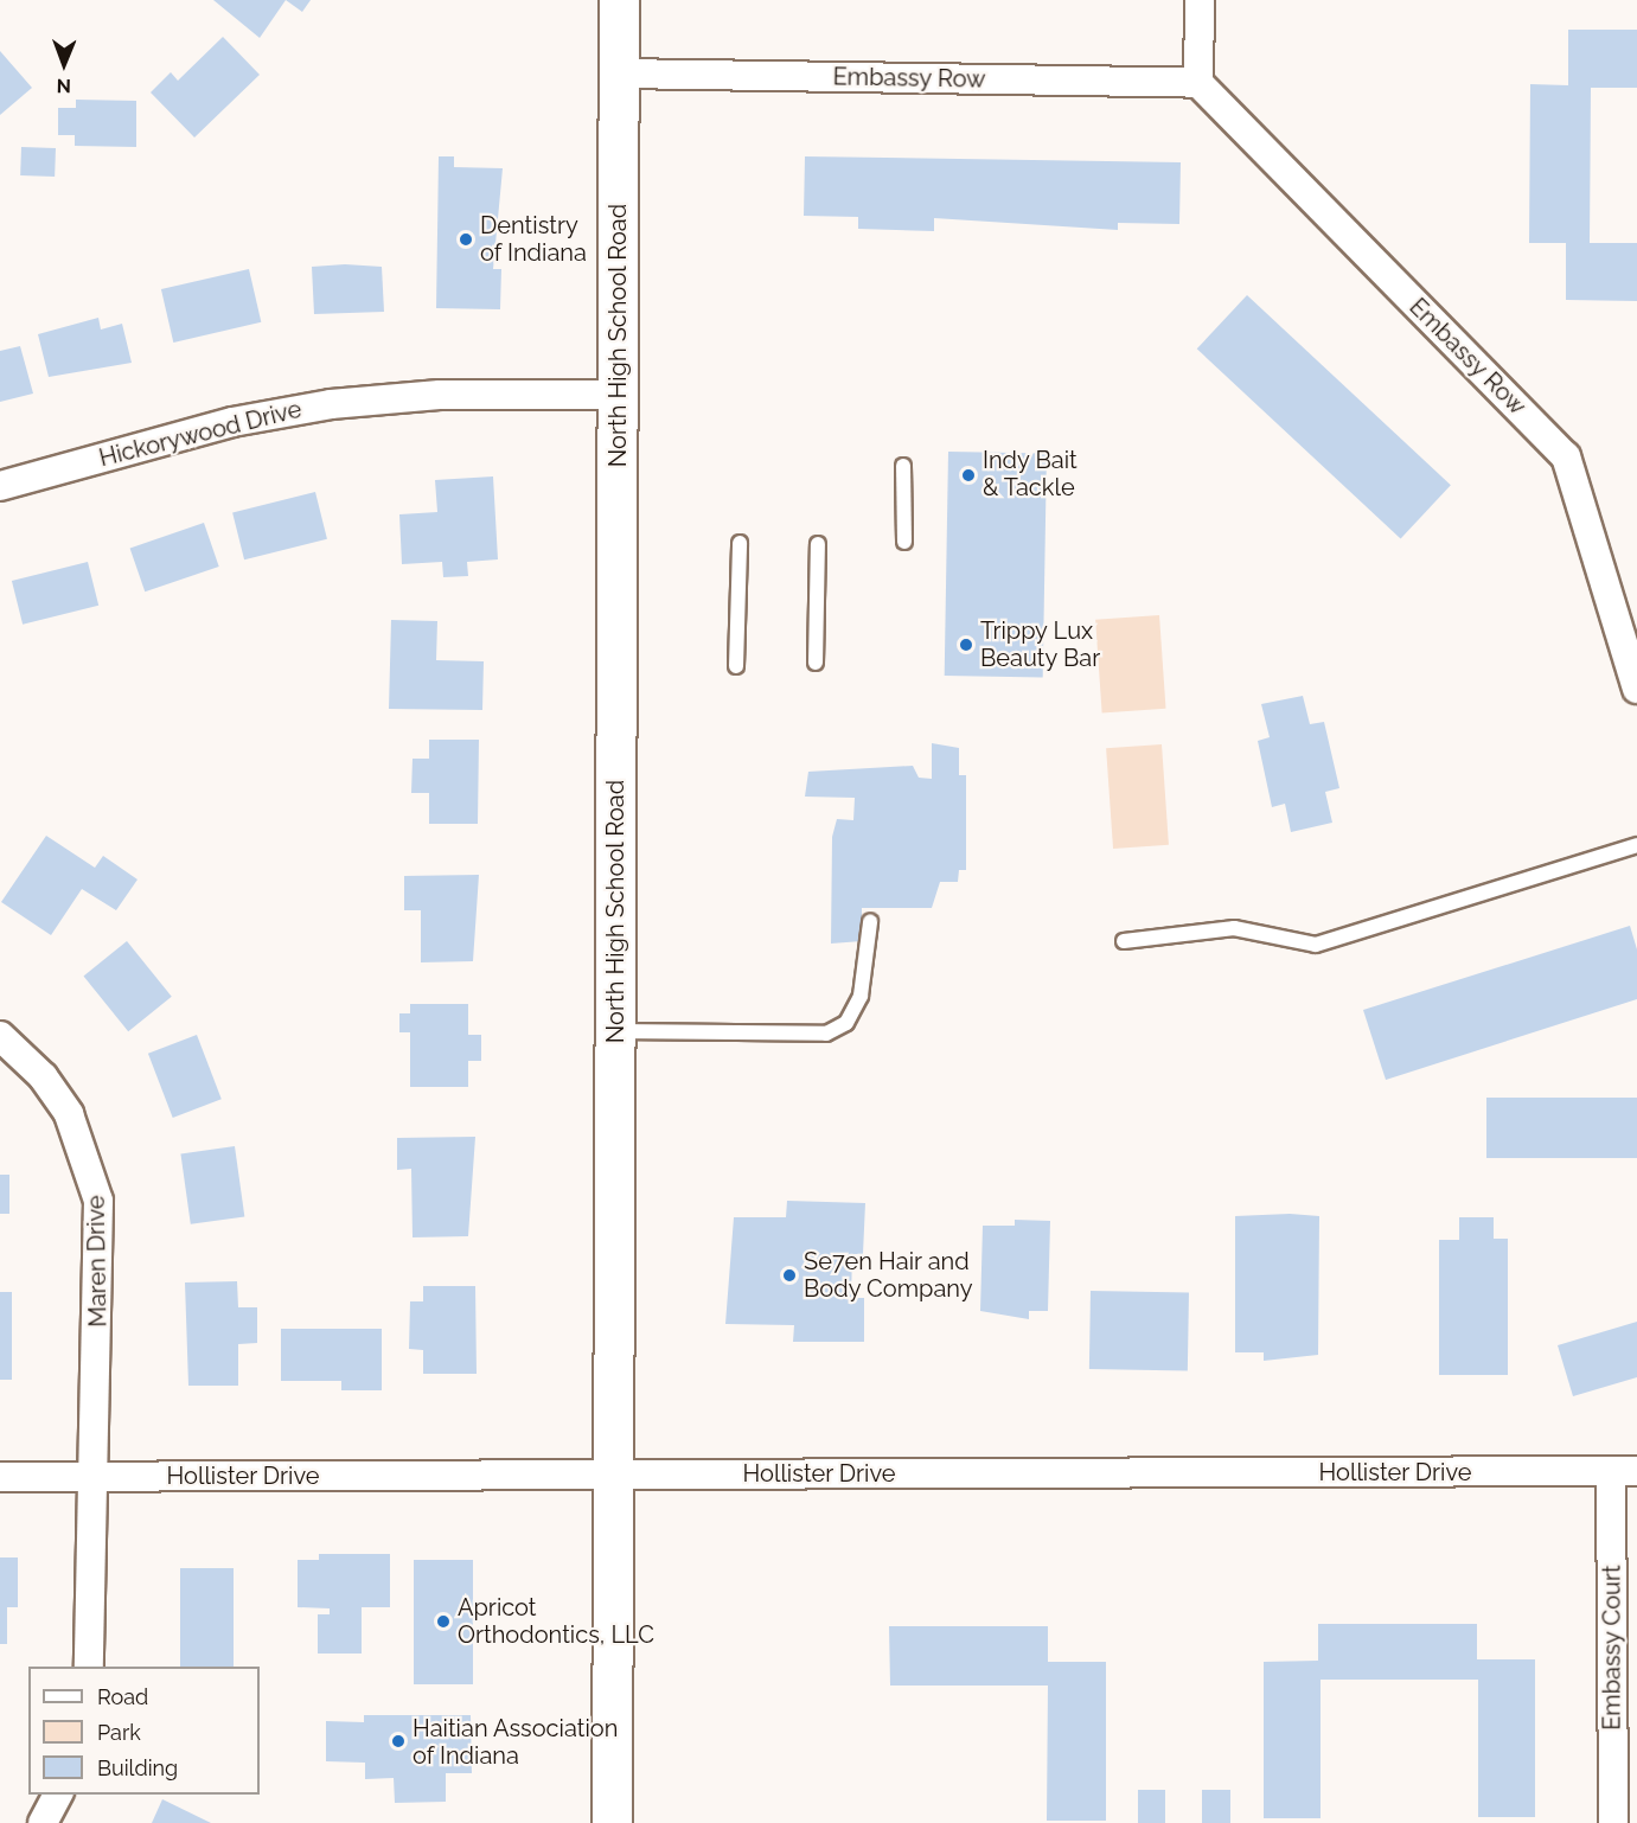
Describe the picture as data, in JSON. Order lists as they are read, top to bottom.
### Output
{
  "streets": {
    "street": [
      "Embassy Row",
      "North High School Road",
      "Hickorywood Drive",
      "Maren Drive",
      "Hollister Drive",
      "Embassy Court"
    ]
  },
  "crossings": [
    ["Embassy Row", "North High School Road"],
    ["North High School Road", "Hickorywood Drive"],
    ["North High School Road", "Hollister Drive"],
    ["Maren Drive", "Hollister Drive"],
    ["Hollister Drive", "Embassy Court"]
  ],
  "places": [
    "Dentistry of Indiana",
    "Indy Bait & Tackle",
    "Trippy Lux Beauty Bar",
    "Se7en Hair and Body Company",
    "Apricot Orthodontics, LLC",
    "Haitian Association of Indiana"
  ],
  "legend": ["Road", "Park", "Building"],
  "north": "bottom"
}
